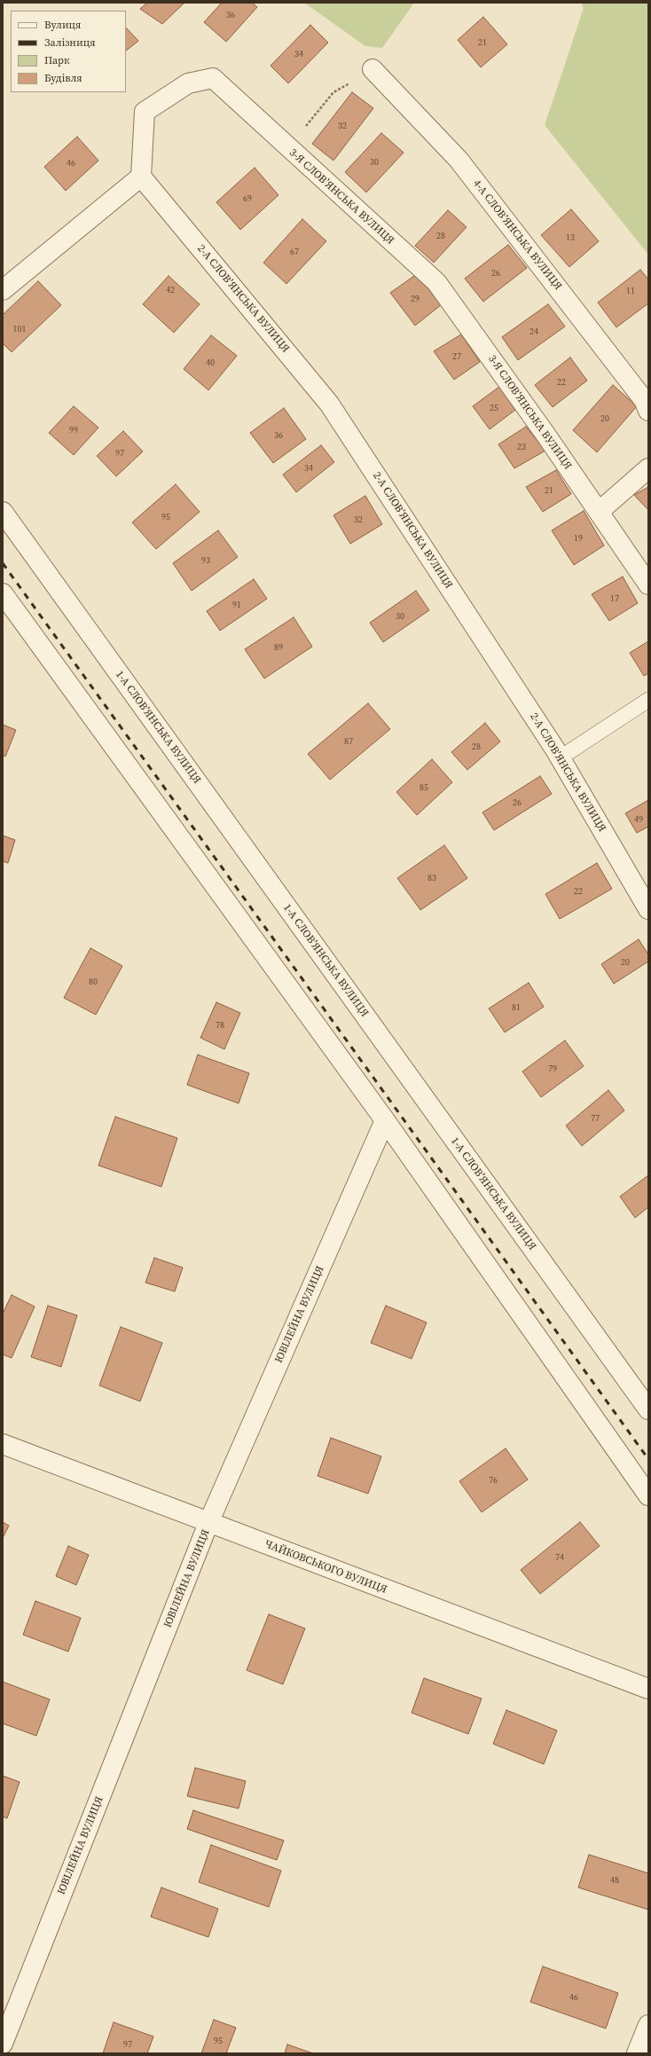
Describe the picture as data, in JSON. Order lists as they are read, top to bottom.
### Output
{
  "streets": {
    "street": [
      "3-Я СЛОВ’ЯНСЬКА ВУЛИЦЯ",
      "4-А СЛОВ’ЯНСЬКА ВУЛИЦЯ",
      "2-А СЛОВ’ЯНСЬКА ВУЛИЦЯ",
      "1-А СЛОВ’ЯНСЬКА ВУЛИЦЯ",
      "ЮВІЛЕЙНА ВУЛИЦЯ",
      "ЧАЙКОВСЬКОГО ВУЛИЦЯ"
    ]
  },
  "crossings": [
    ["3-Я СЛОВ’ЯНСЬКА ВУЛИЦЯ", "2-А СЛОВ’ЯНСЬКА ВУЛИЦЯ"],
    ["ЮВІЛЕЙНА ВУЛИЦЯ", "ЧАЙКОВСЬКОГО ВУЛИЦЯ"]
  ],
  "house_numbers": [
    "36",
    "21",
    "34",
    "32",
    "30",
    "46",
    "69",
    "28",
    "13",
    "67",
    "26",
    "42",
    "11",
    "29",
    "101",
    "24",
    "27",
    "40",
    "22",
    "25",
    "20",
    "99",
    "36",
    "23",
    "97",
    "34",
    "21",
    "95",
    "32",
    "19",
    "93",
    "17",
    "91",
    "30",
    "89",
    "87",
    "28",
    "85",
    "26",
    "49",
    "83",
    "22",
    "20",
    "80",
    "81",
    "78",
    "79",
    "77",
    "76",
    "74",
    "48",
    "46",
    "95",
    "97"
  ],
  "legend": [
    "Вулиця",
    "Залізниця",
    "Парк",
    "Будівля"
  ]
}
